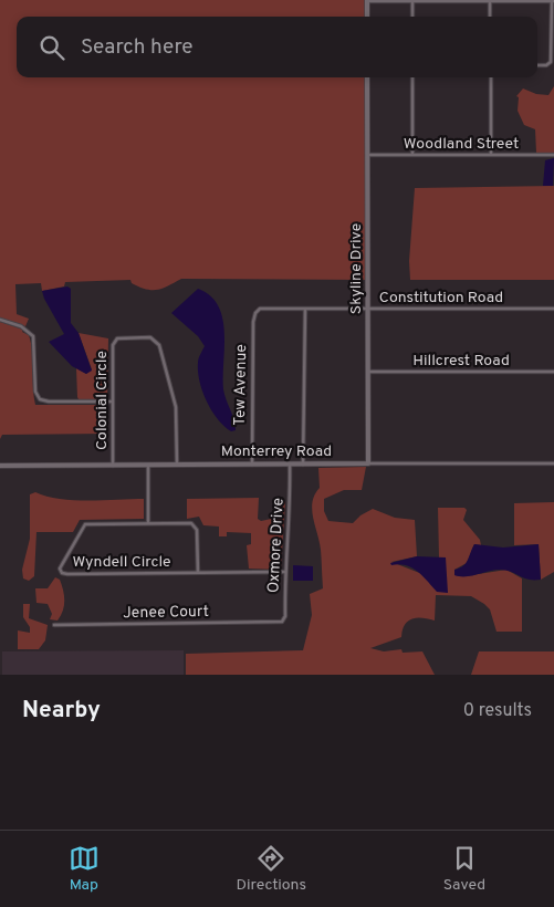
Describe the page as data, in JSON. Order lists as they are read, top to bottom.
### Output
{
  "streets": {
    "street": [
      "Woodland Street",
      "Skyline Drive",
      "Constitution Road",
      "Hillcrest Road",
      "Tew Avenue",
      "Colonial Circle",
      "Monterrey Road",
      "Oxmore Drive",
      "Wyndell Circle",
      "Jenee Court"
    ]
  },
  "crossings": [
    ["Woodland Street", "Skyline Drive"],
    ["Skyline Drive", "Constitution Road"],
    ["Skyline Drive", "Hillcrest Road"],
    ["Skyline Drive", "Monterrey Road"],
    ["Constitution Road", "Tew Avenue"],
    ["Tew Avenue", "Monterrey Road"],
    ["Colonial Circle", "Monterrey Road"],
    ["Monterrey Road", "Oxmore Drive"],
    ["Oxmore Drive", "Wyndell Circle"],
    ["Oxmore Drive", "Jenee Court"]
  ],
  "page": {
    "search": "Search here",
    "heading": ["Nearby", "0 results"],
    "nav": ["Map", "Directions", "Saved"]
  }
}
